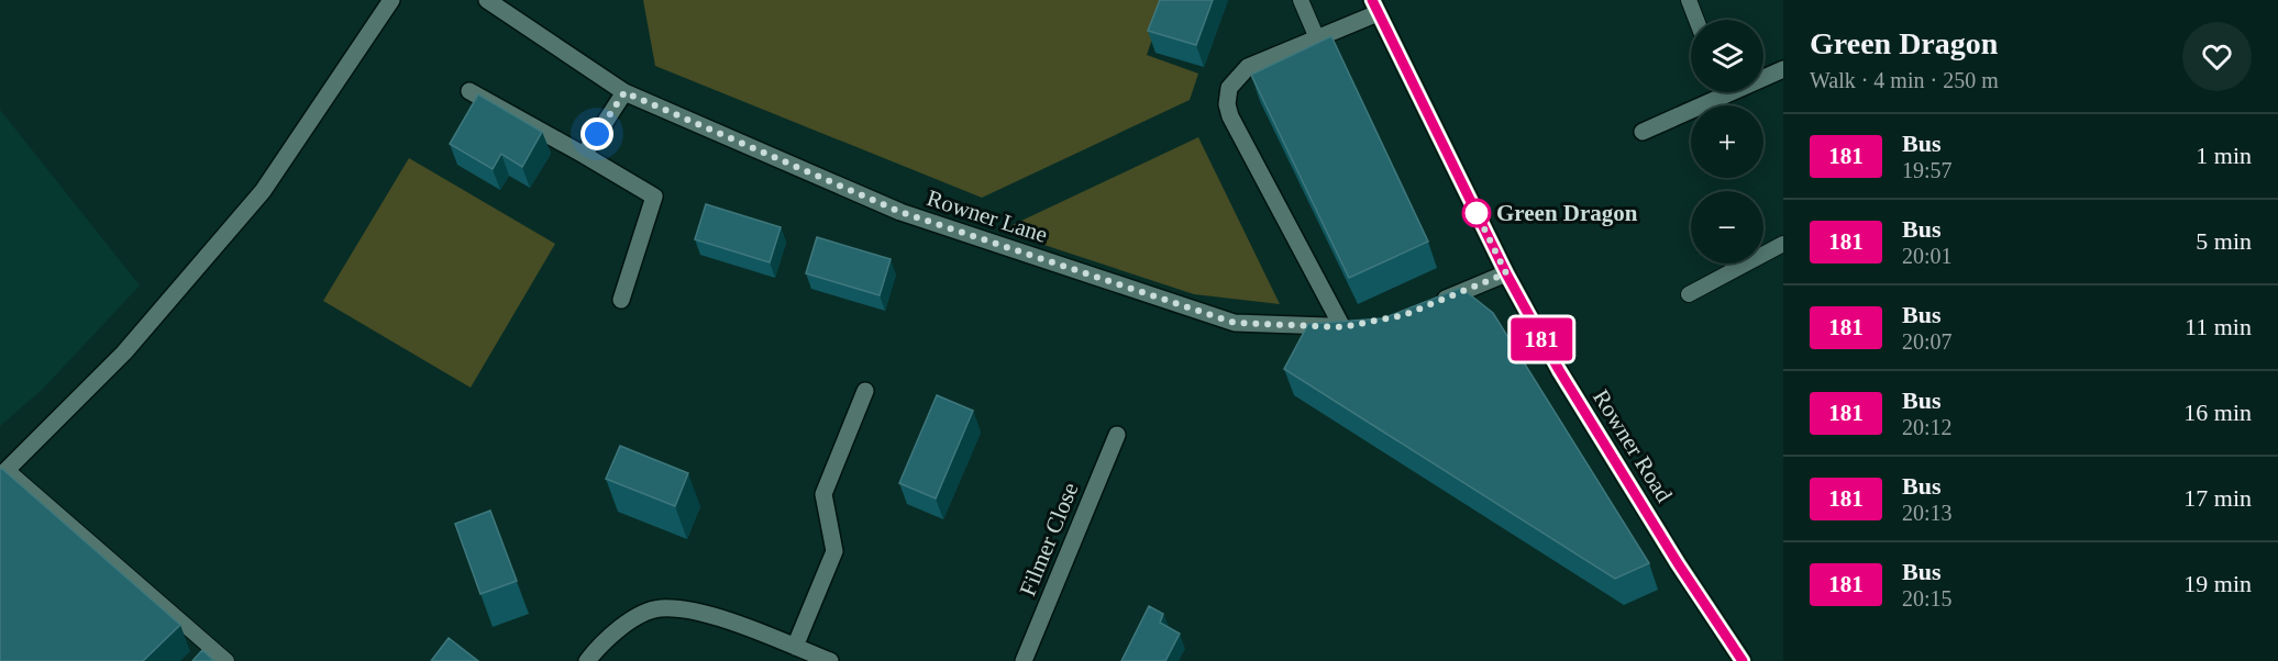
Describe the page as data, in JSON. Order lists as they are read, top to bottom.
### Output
{
  "streets": {
    "main road": ["Rowner Road"],
    "street": ["Rowner Lane", "Filmer Close"]
  },
  "places": ["Green Dragon"],
  "lines": ["bus line 181"],
  "page": {
    "on_map": "181",
    "heading": ["Green Dragon", "Walk · 4 min · 250 m"],
    "map_buttons": ["+", "−"],
    "list": [
      {
        "mark": "181",
        "name": "Bus",
        "note": "19:57",
        "value": "1 min"
      },
      {
        "mark": "181",
        "name": "Bus",
        "note": "20:01",
        "value": "5 min"
      },
      {
        "mark": "181",
        "name": "Bus",
        "note": "20:07",
        "value": "11 min"
      },
      {
        "mark": "181",
        "name": "Bus",
        "note": "20:12",
        "value": "16 min"
      },
      {
        "mark": "181",
        "name": "Bus",
        "note": "20:13",
        "value": "17 min"
      },
      {
        "mark": "181",
        "name": "Bus",
        "note": "20:15",
        "value": "19 min"
      }
    ]
  }
}
